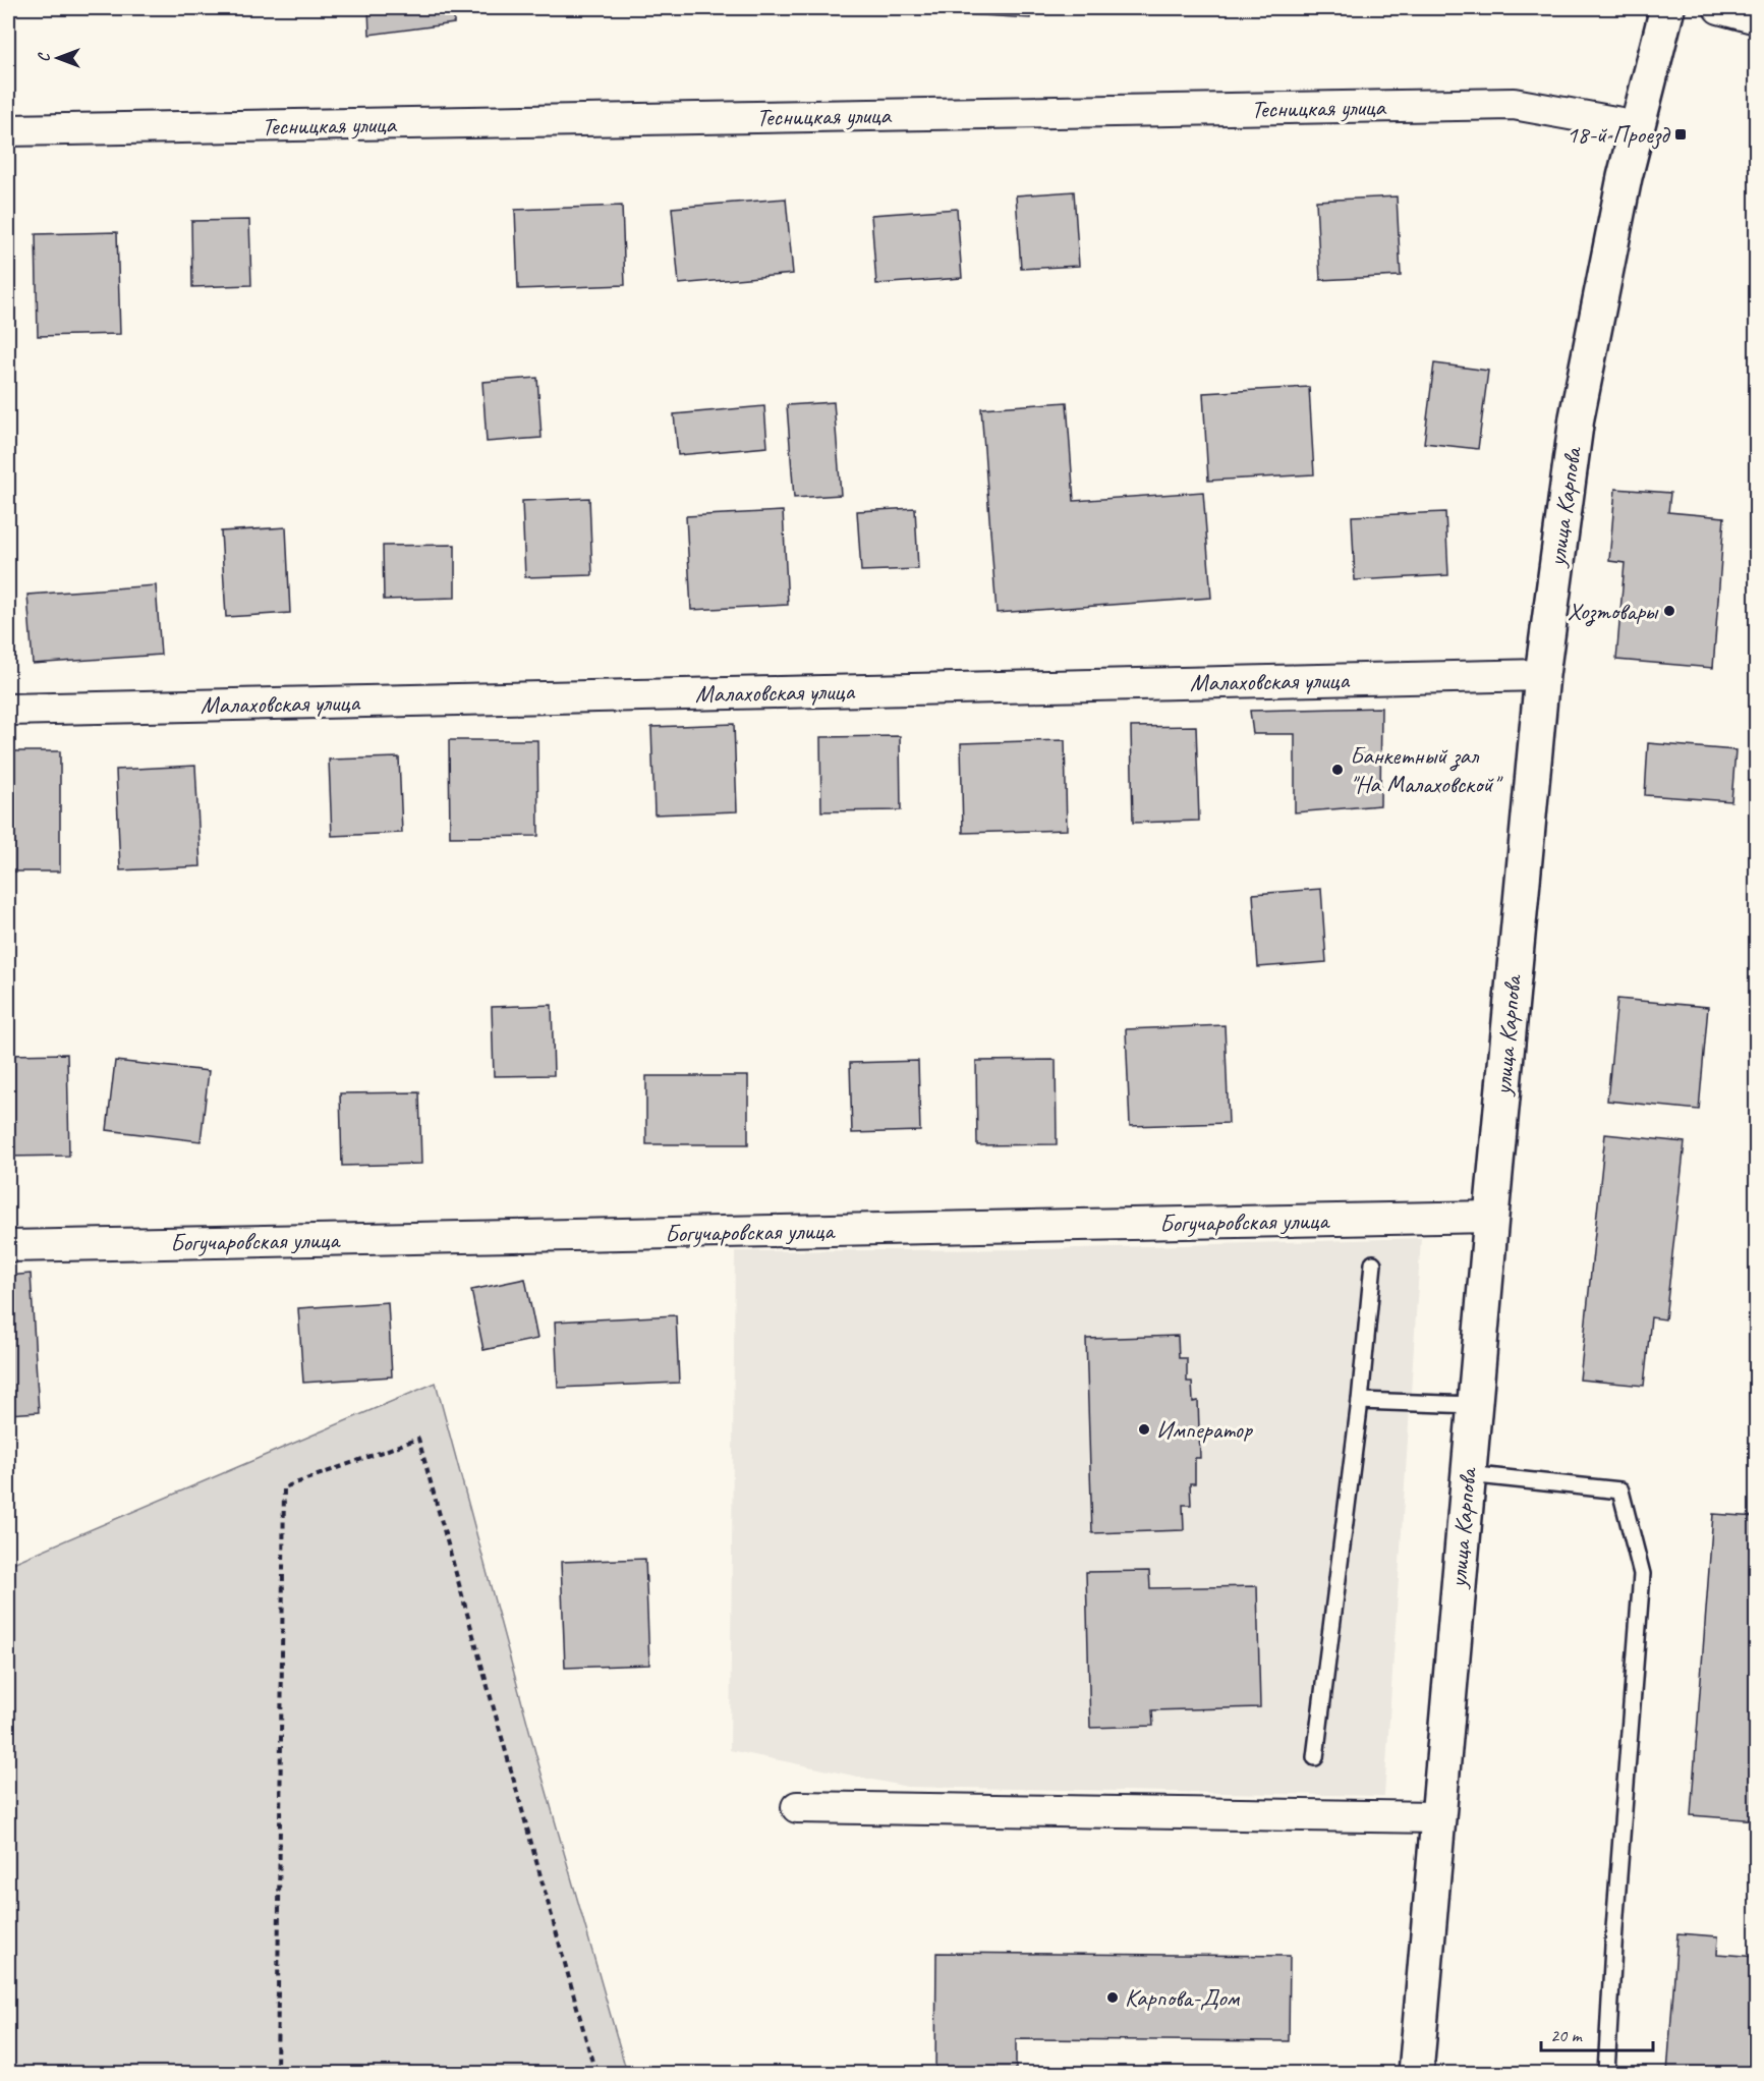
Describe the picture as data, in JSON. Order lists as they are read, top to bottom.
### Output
{
  "streets": {
    "main road": ["улица Карпова"],
    "street": ["Тесницкая улица", "Малаховская улица", "Богучаровская улица"]
  },
  "crossings": [
    ["Тесницкая улица", "улица Карпова"],
    ["улица Карпова", "Малаховская улица"],
    ["улица Карпова", "Богучаровская улица"]
  ],
  "places": {
    "transit": ["18-й Проезд"],
    "other": [
      "Хозтовары",
      "Банкетный зал \"На Малаховской\"",
      "Император",
      "Карпова-Дом"
    ]
  },
  "scale_bar": "20 m",
  "north": "left"
}
